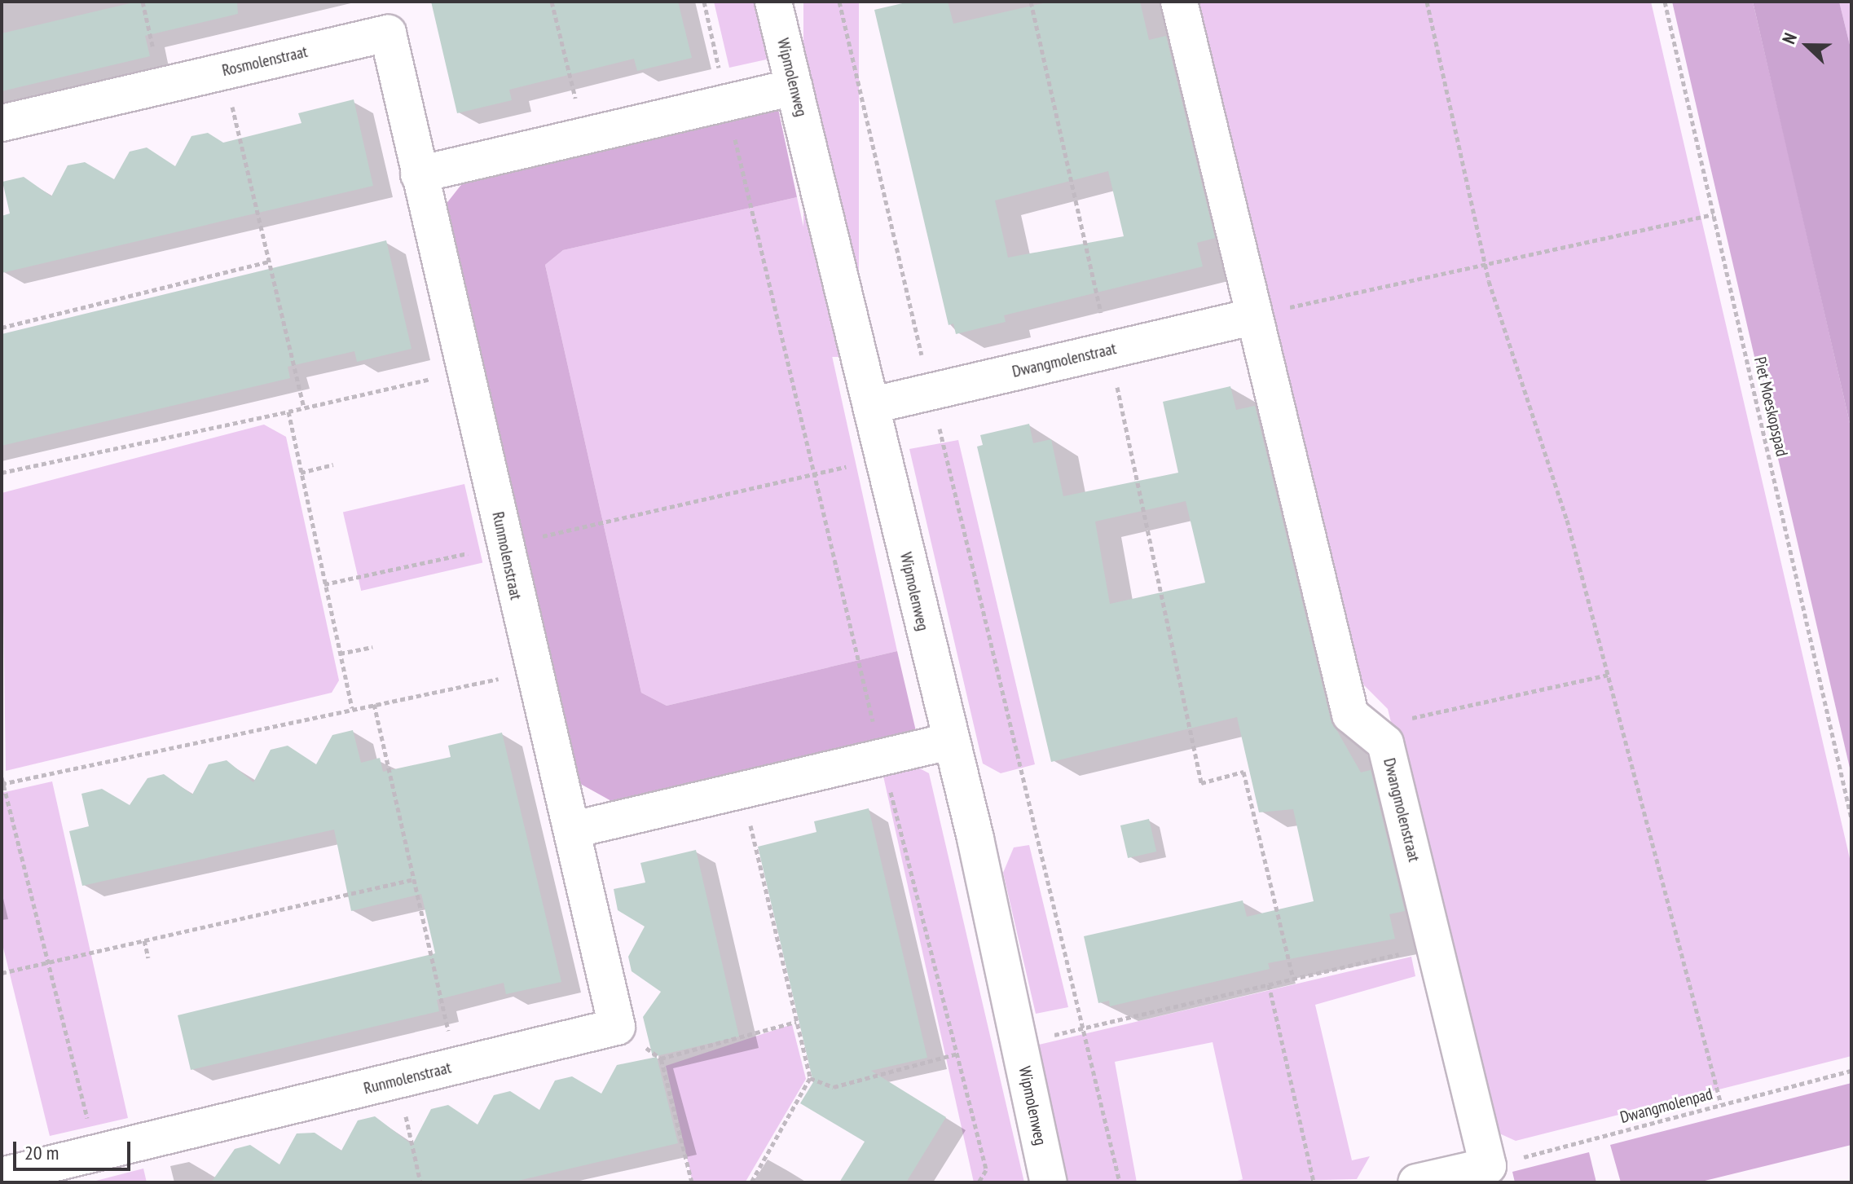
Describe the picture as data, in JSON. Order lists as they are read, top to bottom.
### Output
{
  "streets": {
    "street": [
      "Rosmolenstraat",
      "Wipmolenweg",
      "Dwangmolenstraat",
      "Runmolenstraat"
    ],
    "path": ["Piet Moeskopspad", "Dwangmolenpad"]
  },
  "crossings": [
    ["Rosmolenstraat", "Runmolenstraat"],
    ["Wipmolenweg", "Dwangmolenstraat"],
    ["Dwangmolenstraat", "Dwangmolenpad"]
  ],
  "scale_bar": "20 m",
  "north": "left"
}
